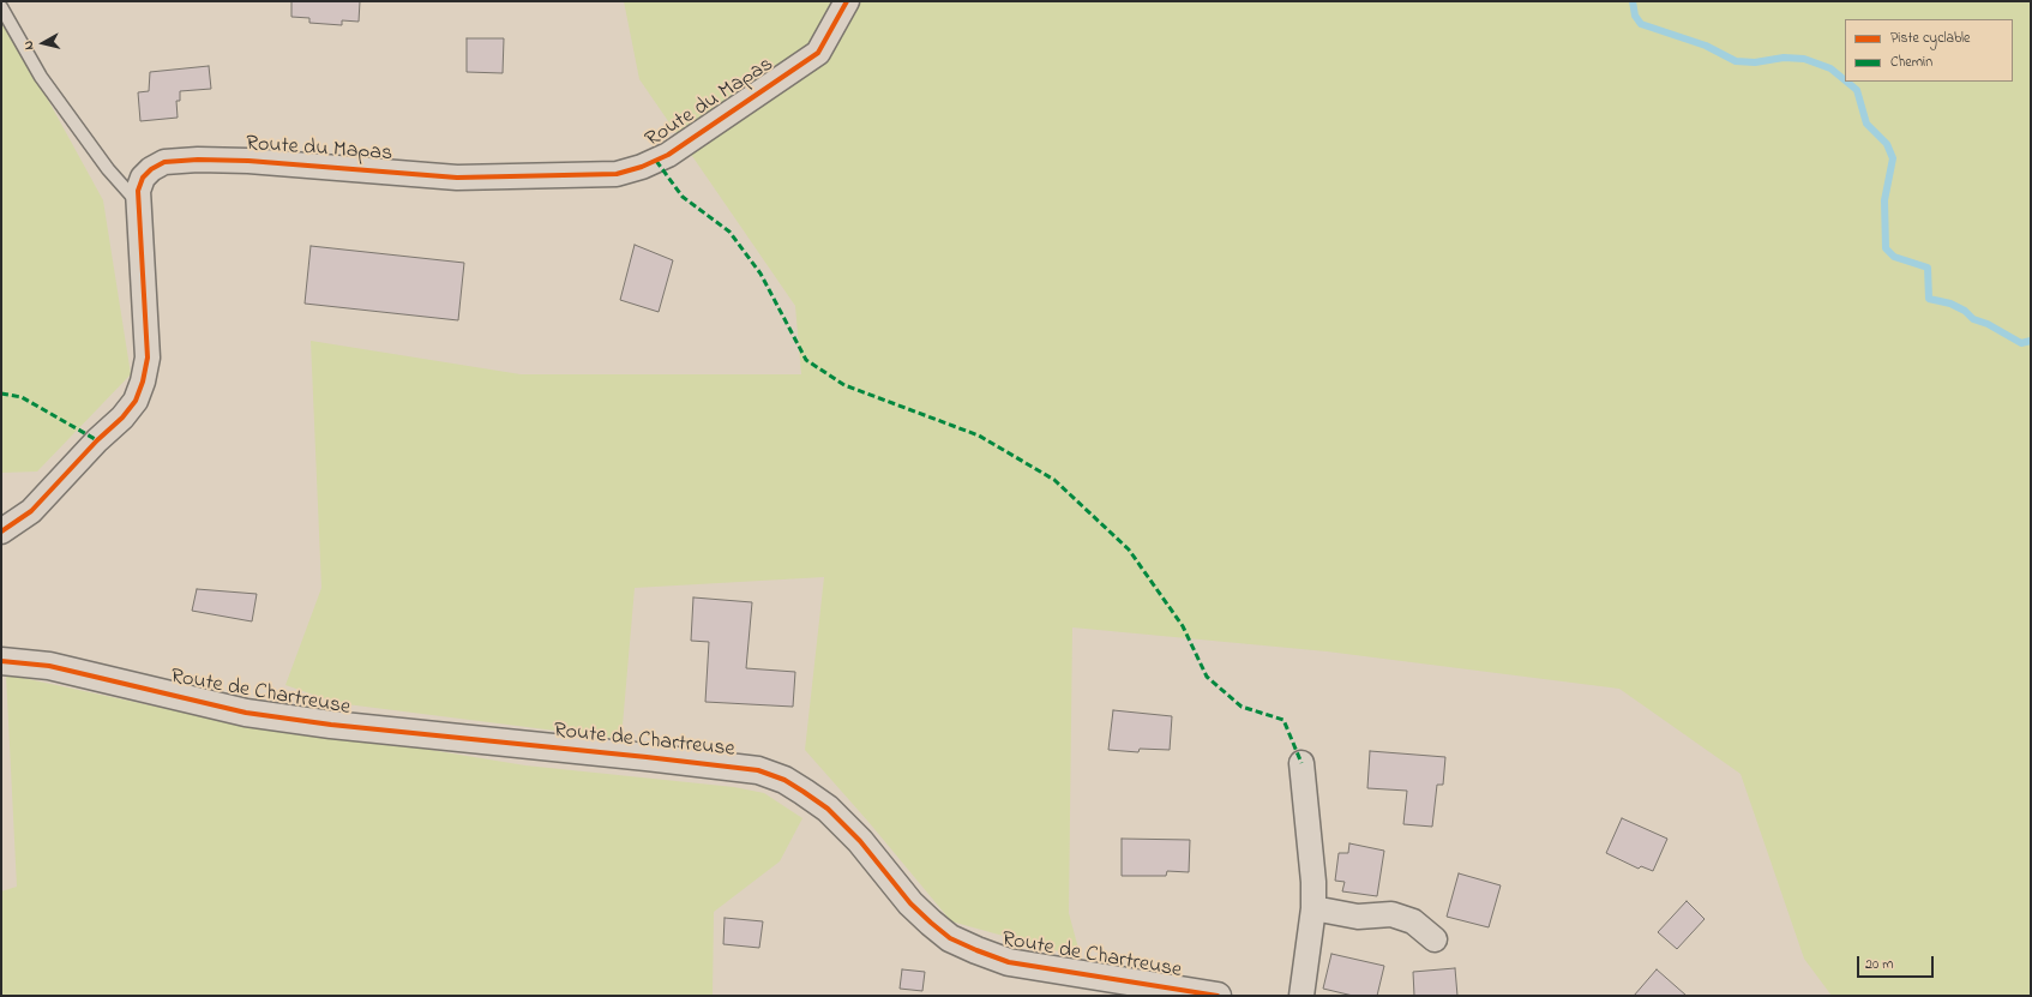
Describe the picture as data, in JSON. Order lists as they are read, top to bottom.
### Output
{
  "streets": {
    "main road": ["Route de Chartreuse"],
    "street": ["Route du Mapas"]
  },
  "legend": ["Piste cyclable", "Chemin"],
  "scale_bar": "20 m",
  "north": "left"
}
